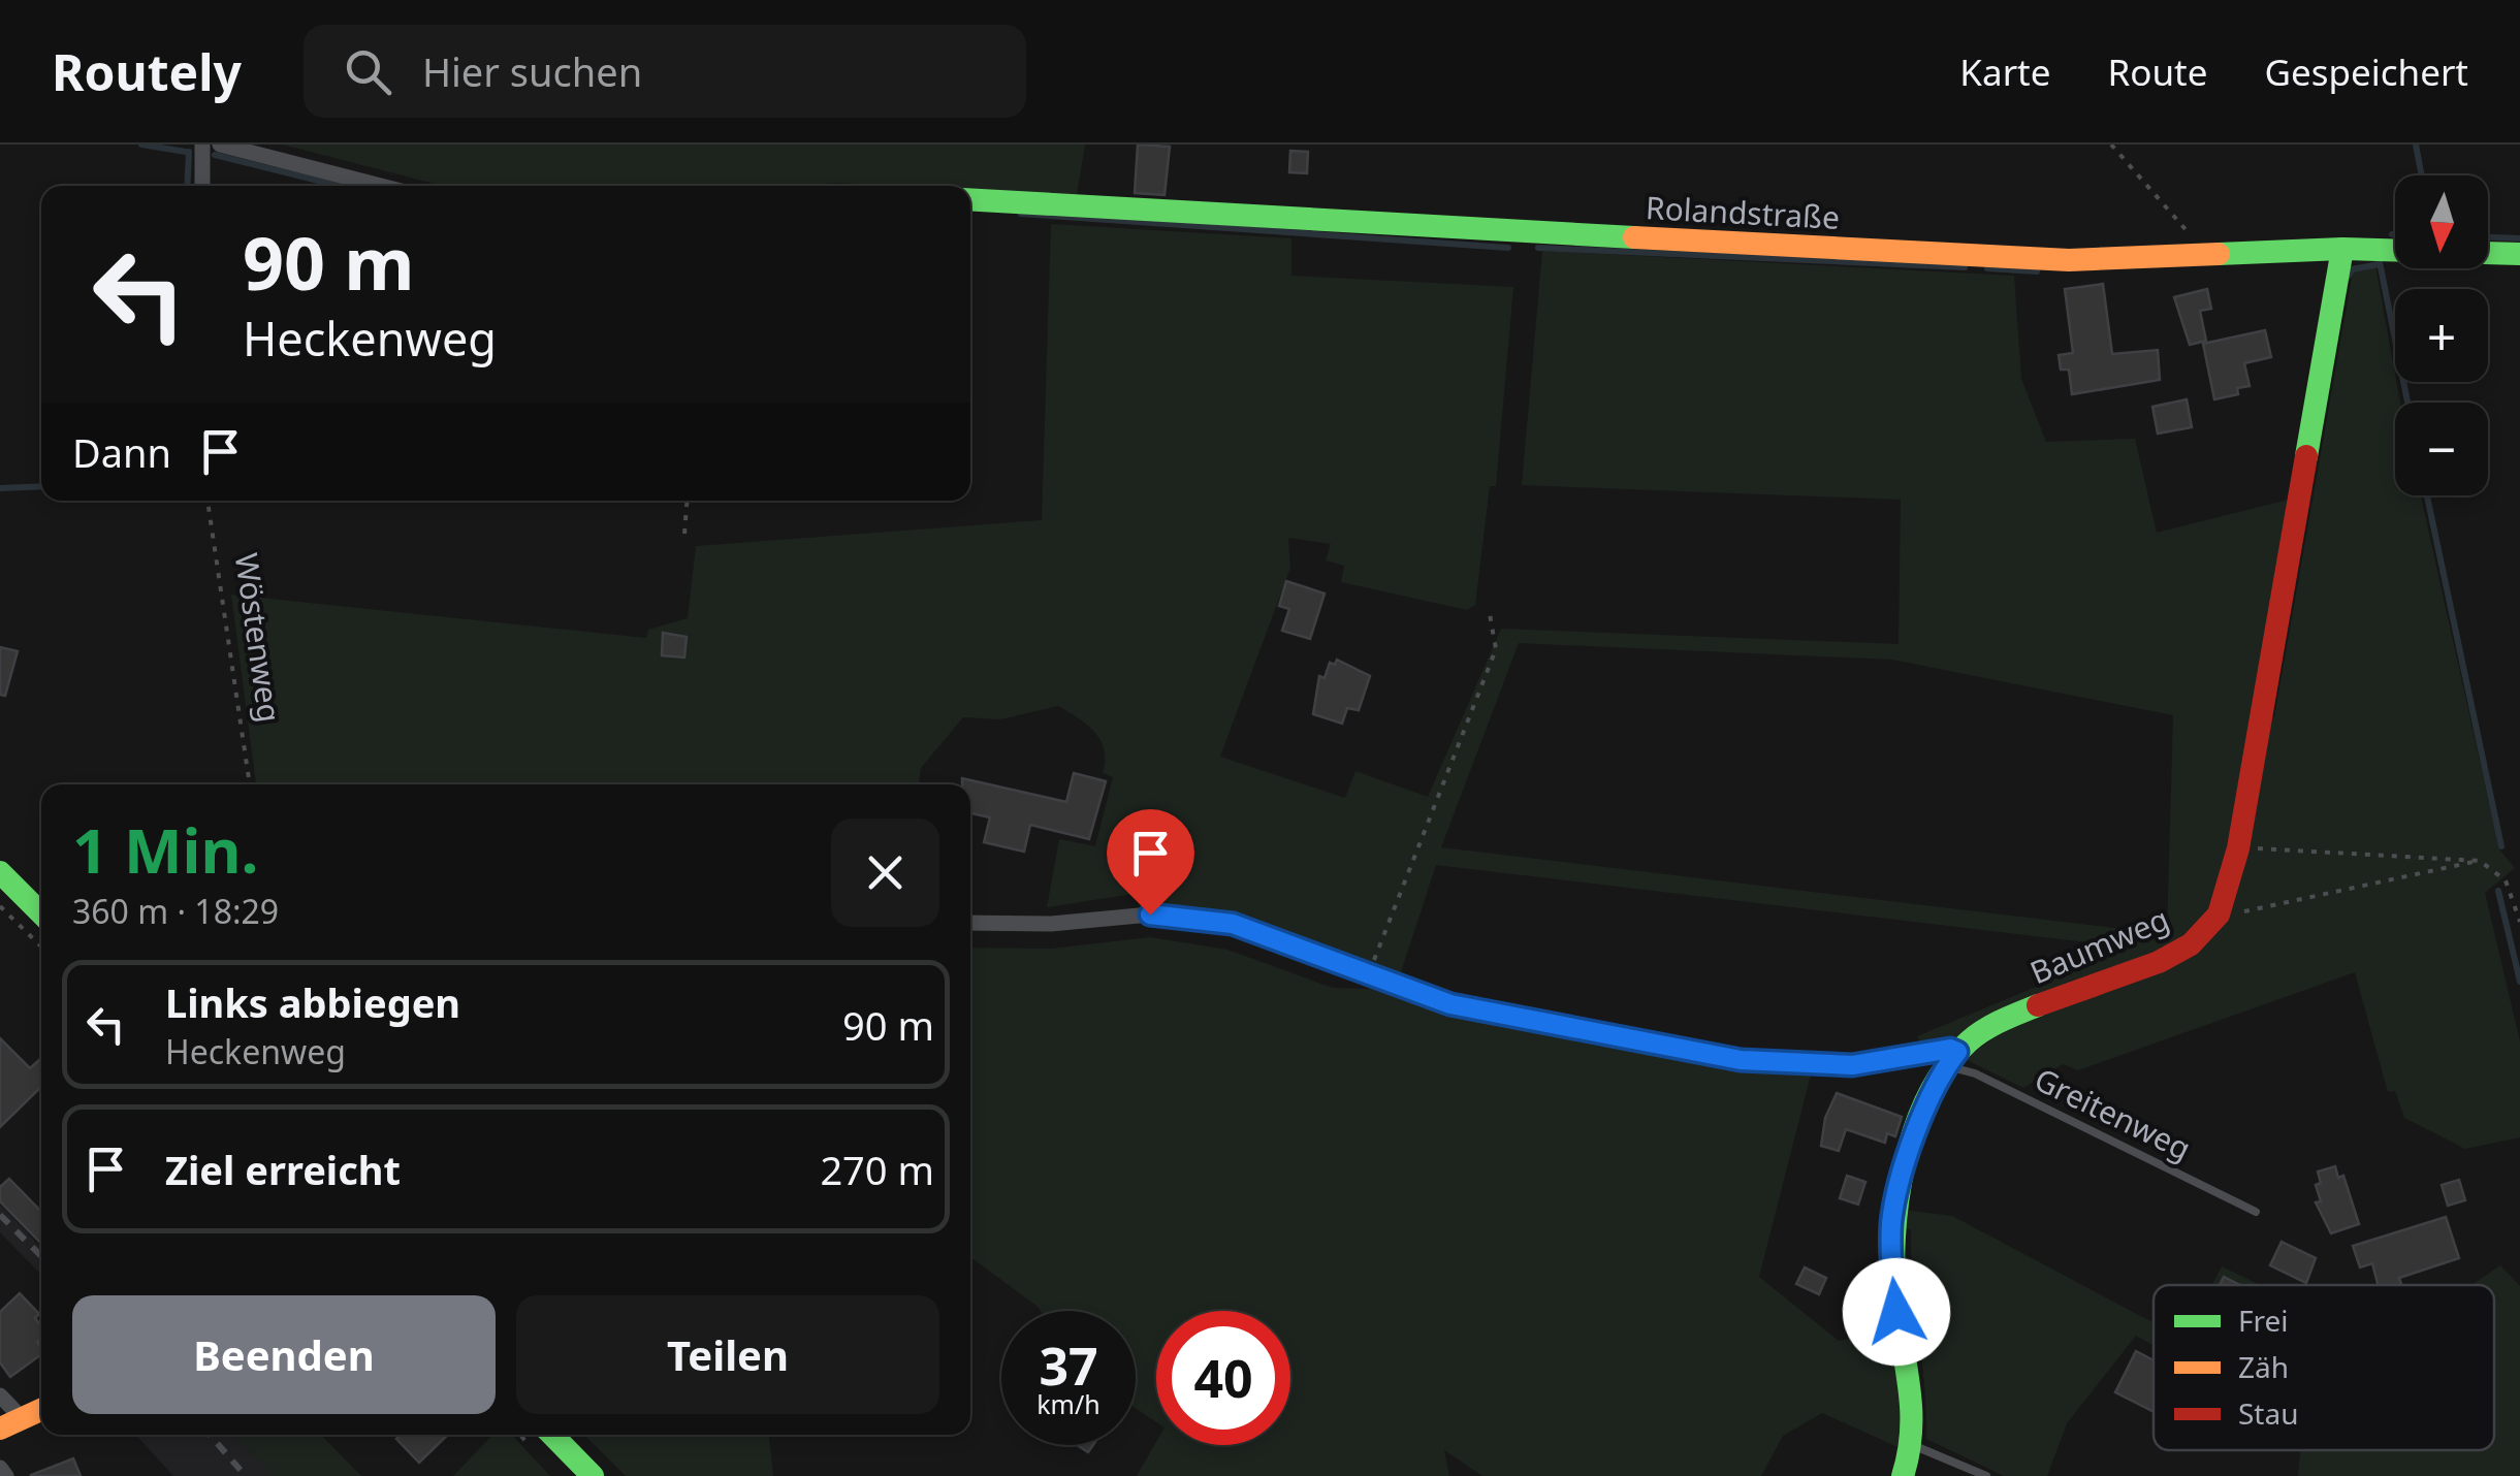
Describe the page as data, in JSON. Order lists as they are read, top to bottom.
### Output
{
  "streets": {
    "street": ["Rolandstraße", "Baumweg"],
    "lane": ["Greitenweg"],
    "path": ["Wöstenweg"]
  },
  "crossings": [
    ["Baumweg", "Greitenweg"]
  ],
  "legend": ["Frei", "Zäh", "Stau"],
  "north": "bottom",
  "page": {
    "header": "Routely",
    "search": "Hier suchen",
    "nav": ["Karte", "Route", "Gespeichert"],
    "map_buttons": ["+", "−"],
    "turn": ["90 m", "Heckenweg"],
    "then": "Dann",
    "heading": ["1 Min.", "360 m · 18:29"],
    "list": [
      {
        "name": "Links abbiegen",
        "note": "Heckenweg",
        "value": "90 m"
      },
      {
        "name": "Ziel erreicht",
        "value": "270 m"
      }
    ],
    "buttons": ["Beenden", "Teilen"],
    "speed": "37 km/h",
    "limit": "40"
  }
}
